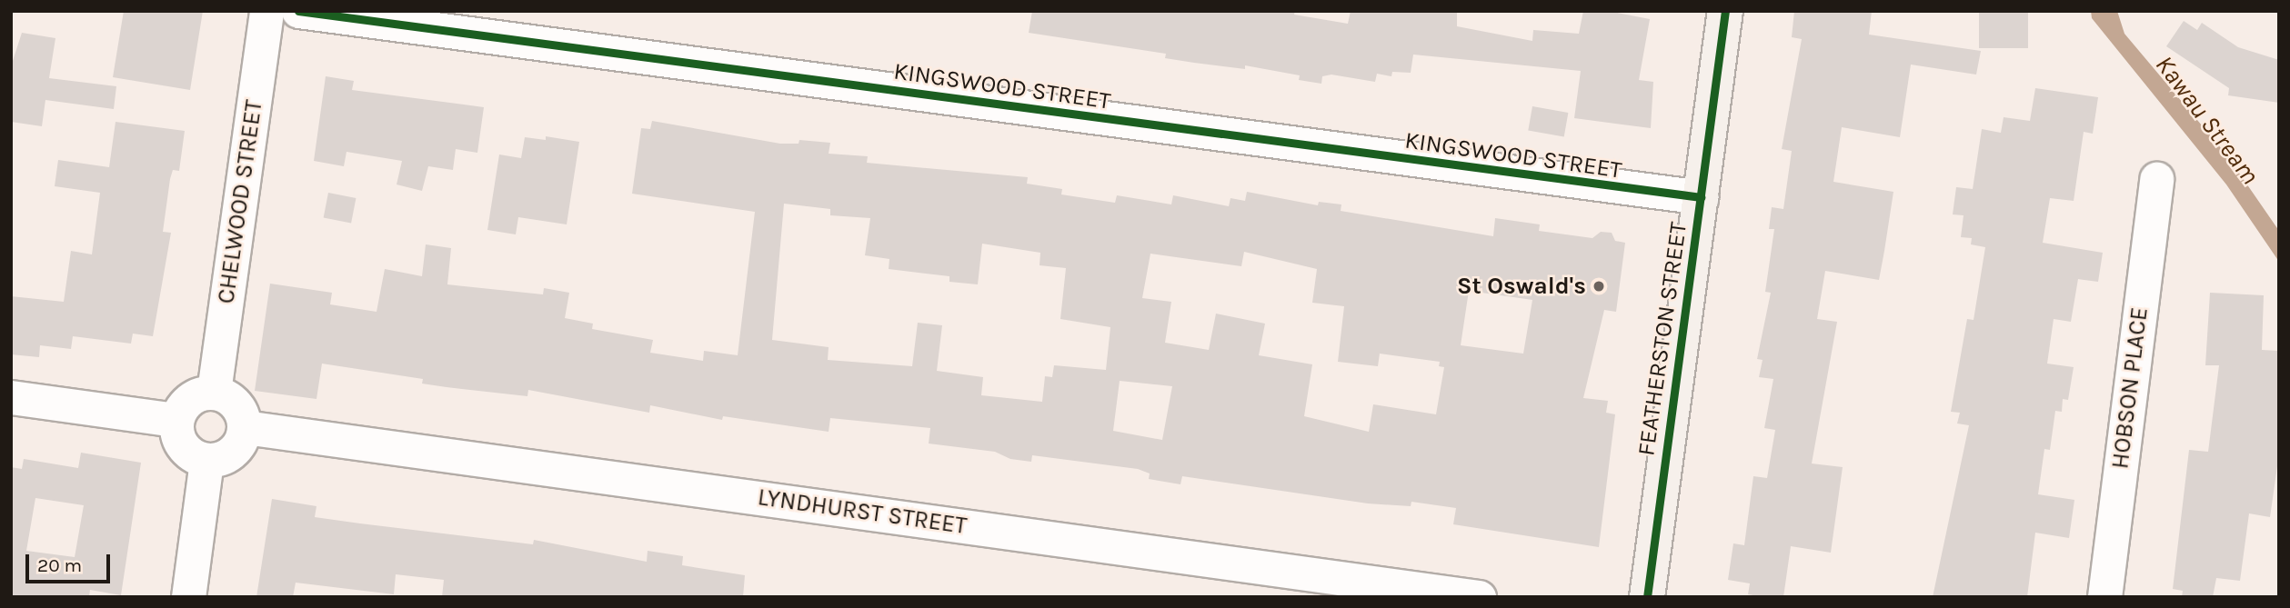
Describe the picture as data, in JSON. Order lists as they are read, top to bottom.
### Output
{
  "streets": {
    "main road": ["FEATHERSTON STREET"],
    "street": [
      "KINGSWOOD STREET",
      "CHELWOOD STREET",
      "HOBSON PLACE",
      "LYNDHURST STREET"
    ]
  },
  "crossings": [
    ["KINGSWOOD STREET", "FEATHERSTON STREET"],
    ["CHELWOOD STREET", "LYNDHURST STREET"]
  ],
  "water": ["Kawau Stream"],
  "places": ["St Oswald's"],
  "scale_bar": "20 m"
}
